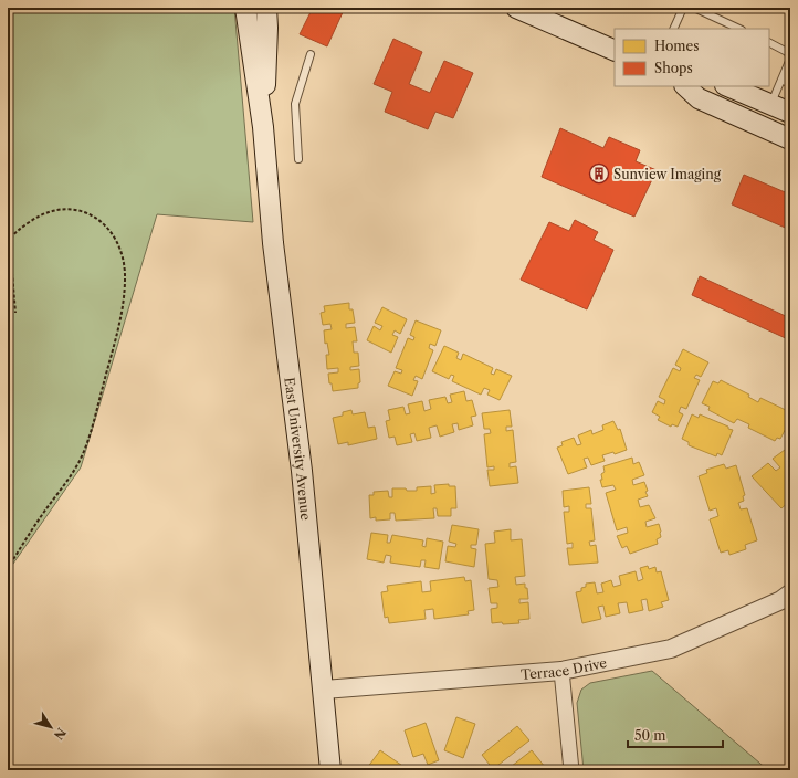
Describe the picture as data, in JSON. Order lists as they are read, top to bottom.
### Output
{
  "streets": {
    "main road": ["East University Avenue"],
    "street": ["Terrace Drive"]
  },
  "crossings": [
    ["East University Avenue", "Terrace Drive"]
  ],
  "places": {
    "building": ["Sunview Imaging"]
  },
  "legend": ["Homes", "Shops"],
  "scale_bar": "50 m",
  "north": "bottom right"
}
